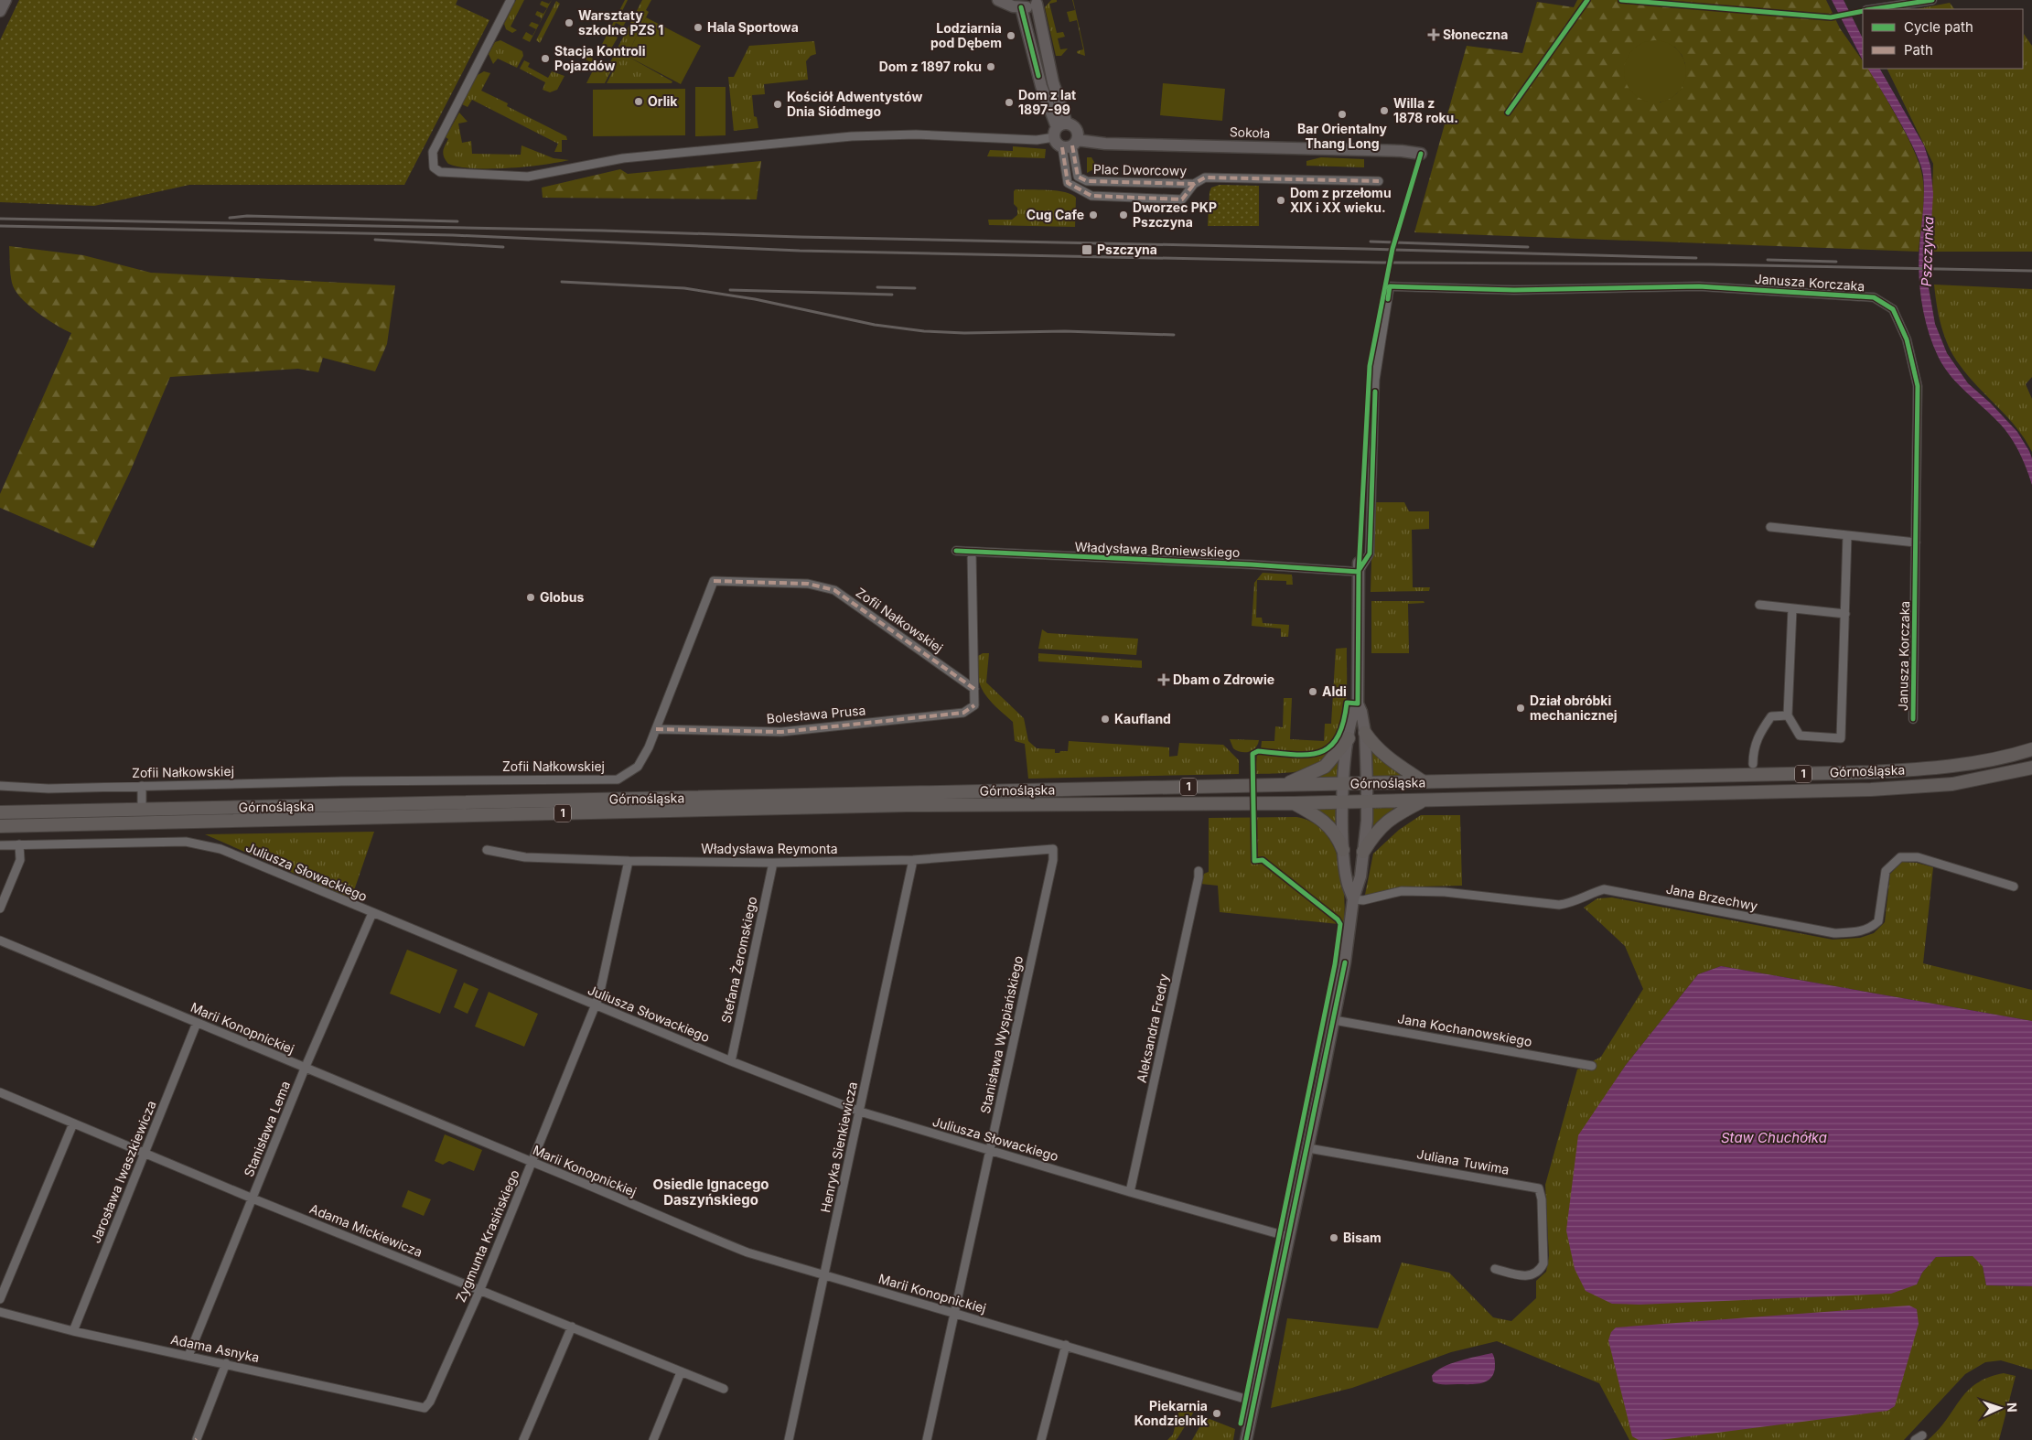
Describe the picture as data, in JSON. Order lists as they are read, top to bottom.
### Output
{
  "streets": {
    "main road": ["Górnośląska", "1"],
    "street": [
      "Sokoła",
      "Plac Dworcowy",
      "Janusza Korczaka",
      "Władysława Broniewskiego",
      "Zofii Nałkowskiej",
      "Bolesława Prusa",
      "Władysława Reymonta",
      "Juliusza Słowackiego",
      "Jana Brzechwy",
      "Stefana Żeromskiego",
      "Marii Konopnickiej",
      "Aleksandra Fredry",
      "Jana Kochanowskiego",
      "Stanisława Wyspiańskiego",
      "Stanisława Lema",
      "Henryka Sienkiewicza",
      "Juliana Tuwima",
      "Jarosława Iwaszkiewicza",
      "Adama Mickiewicza",
      "Zygmunta Krasińskiego",
      "Adama Asnyka"
    ]
  },
  "crossings": [
    ["Sokoła", "Plac Dworcowy"],
    ["Janusza Korczaka", "Władysława Broniewskiego"],
    ["Zofii Nałkowskiej", "Bolesława Prusa"],
    ["Władysława Reymonta", "Stefana Żeromskiego"],
    ["Władysława Reymonta", "Stanisława Wyspiańskiego"],
    ["Władysława Reymonta", "Henryka Sienkiewicza"],
    ["Władysława Reymonta", "Zygmunta Krasińskiego"],
    ["Juliusza Słowackiego", "Stefana Żeromskiego"],
    ["Juliusza Słowackiego", "Aleksandra Fredry"],
    ["Juliusza Słowackiego", "Stanisława Wyspiańskiego"],
    ["Juliusza Słowackiego", "Stanisława Lema"],
    ["Juliusza Słowackiego", "Henryka Sienkiewicza"],
    ["Juliusza Słowackiego", "Zygmunta Krasińskiego"],
    ["Marii Konopnickiej", "Stanisława Wyspiańskiego"],
    ["Marii Konopnickiej", "Stanisława Lema"],
    ["Marii Konopnickiej", "Henryka Sienkiewicza"],
    ["Marii Konopnickiej", "Jarosława Iwaszkiewicza"],
    ["Marii Konopnickiej", "Zygmunta Krasińskiego"],
    ["Stanisława Lema", "Adama Mickiewicza"],
    ["Stanisława Lema", "Adama Asnyka"],
    ["Jarosława Iwaszkiewicza", "Adama Mickiewicza"],
    ["Jarosława Iwaszkiewicza", "Adama Asnyka"],
    ["Adama Mickiewicza", "Zygmunta Krasińskiego"],
    ["Zygmunta Krasińskiego", "Adama Asnyka"]
  ],
  "districts": ["Osiedle Ignacego Daszyńskiego"],
  "water": ["Pszczynka", "Staw Chuchółka"],
  "places": {
    "other": [
      "Warsztaty szkolne PZS 1",
      "Hala Sportowa",
      "Lodziarnia pod Dębem",
      "Stacja Kontroli Pojazdów",
      "Dom z 1897 roku",
      "Orlik",
      "Dom z lat 1897-99",
      "Kościół Adwentystów Dnia Siódmego",
      "Willa z 1878 roku.",
      "Bar Orientalny Thang Long",
      "Dom z przełomu XIX i XX wieku.",
      "Cug Cafe",
      "Dworzec PKP Pszczyna",
      "Globus",
      "Aldi",
      "Dział obróbki mechanicznej",
      "Kaufland",
      "Bisam",
      "Piekarnia Kondzielnik"
    ],
    "health": ["Słoneczna", "Dbam o Zdrowie"],
    "transit": ["Pszczyna"]
  },
  "legend": ["Cycle path", "Path"],
  "north": "right"
}
